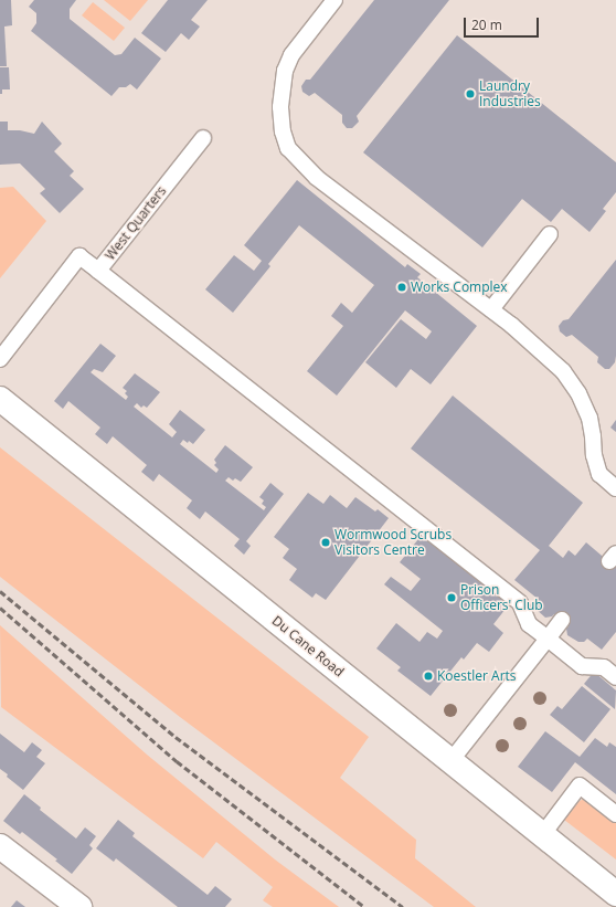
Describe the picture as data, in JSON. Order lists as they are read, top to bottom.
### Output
{
  "streets": {
    "street": ["Du Cane Road"],
    "lane": ["West Quarters"]
  },
  "places": [
    "Laundry Industries",
    "Works Complex",
    "Wormwood Scrubs Visitors Centre",
    "Prison Officers' Club",
    "Koestler Arts"
  ],
  "scale_bar": "20 m"
}
